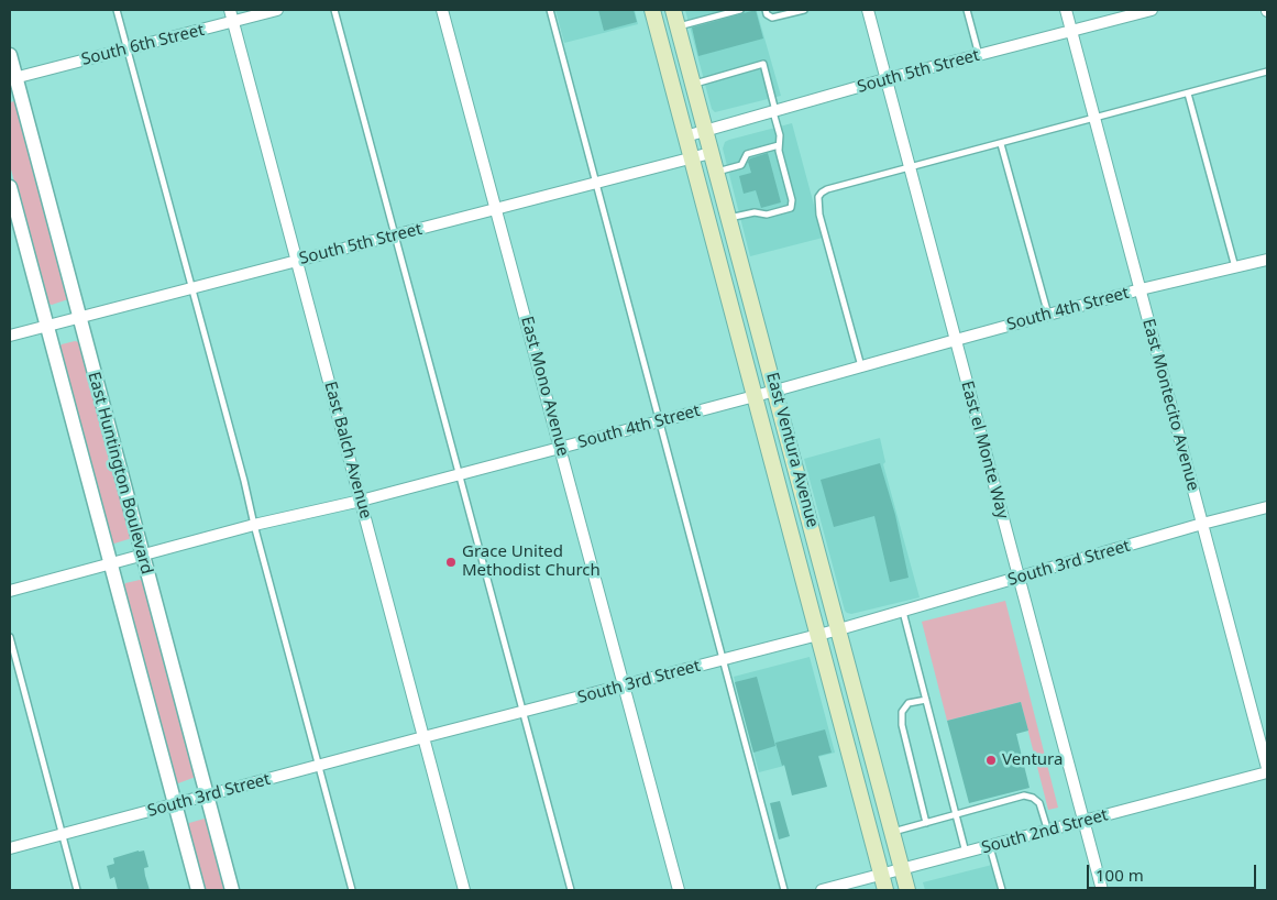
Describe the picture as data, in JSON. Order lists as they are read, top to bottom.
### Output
{
  "streets": {
    "main road": ["East Ventura Avenue"],
    "street": [
      "South 6th Street",
      "South 5th Street",
      "South 4th Street",
      "East Mono Avenue",
      "East Montecito Avenue",
      "East Balch Avenue",
      "East el Monte Way",
      "East Huntington Boulevard",
      "South 3rd Street",
      "South 2nd Street"
    ]
  },
  "crossings": [
    ["South 6th Street", "East Balch Avenue"],
    ["South 6th Street", "East Huntington Boulevard"],
    ["South 5th Street", "East Mono Avenue"],
    ["South 5th Street", "East Montecito Avenue"],
    ["South 5th Street", "East Balch Avenue"],
    ["South 5th Street", "East Ventura Avenue"],
    ["South 5th Street", "East el Monte Way"],
    ["South 5th Street", "East Huntington Boulevard"],
    ["South 4th Street", "East Mono Avenue"],
    ["South 4th Street", "East Montecito Avenue"],
    ["South 4th Street", "East Balch Avenue"],
    ["South 4th Street", "East Ventura Avenue"],
    ["South 4th Street", "East el Monte Way"],
    ["South 4th Street", "East Huntington Boulevard"],
    ["East Mono Avenue", "South 3rd Street"],
    ["East Montecito Avenue", "South 3rd Street"],
    ["East Montecito Avenue", "South 2nd Street"],
    ["East Balch Avenue", "South 3rd Street"],
    ["East Ventura Avenue", "South 3rd Street"],
    ["East Ventura Avenue", "South 2nd Street"],
    ["East el Monte Way", "South 3rd Street"],
    ["East el Monte Way", "South 2nd Street"],
    ["East Huntington Boulevard", "South 3rd Street"]
  ],
  "places": ["Grace United Methodist Church", "Ventura"],
  "scale_bar": "100 m"
}
